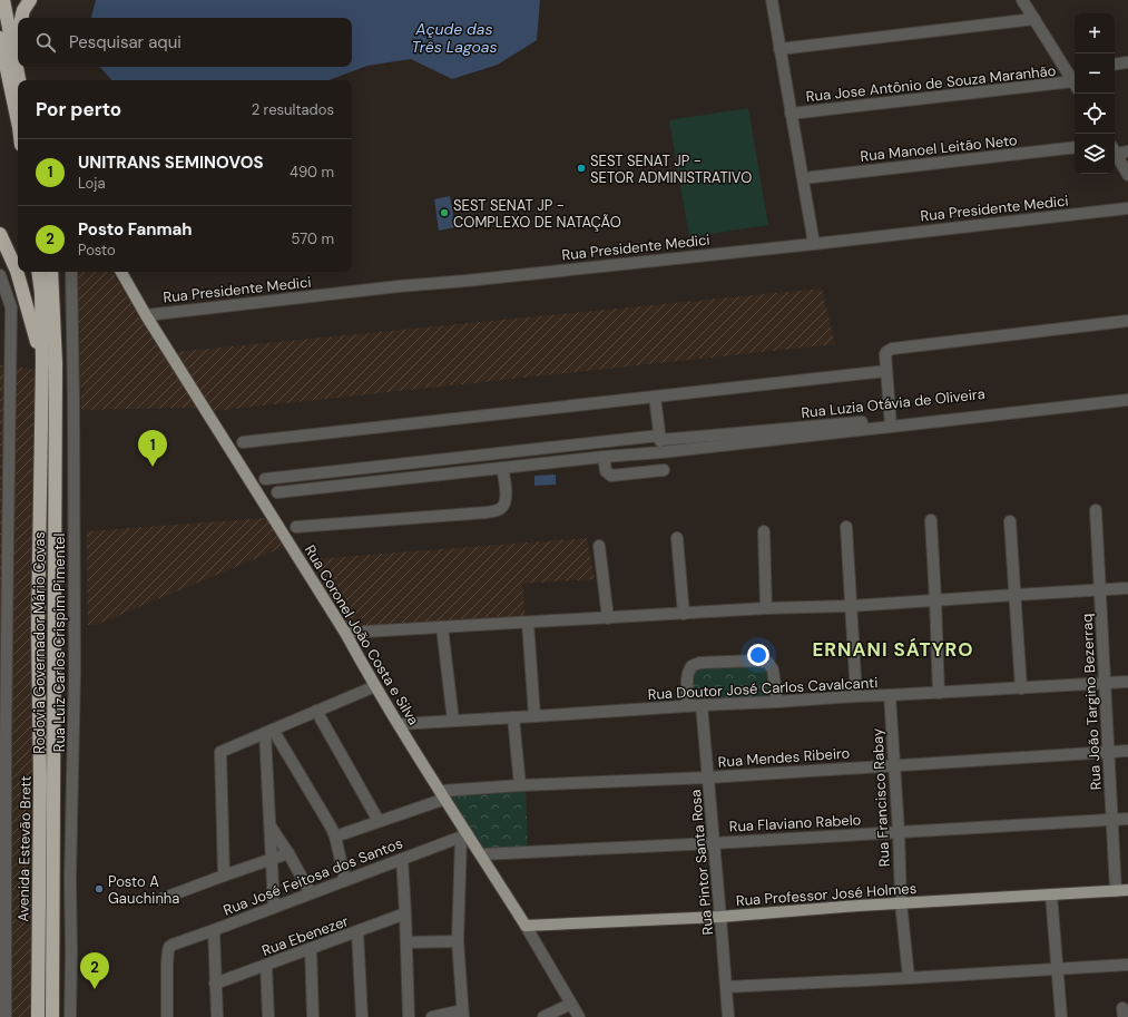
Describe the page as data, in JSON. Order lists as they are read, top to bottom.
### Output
{
  "streets": {
    "highway": ["Rodovia Governador Mário Covas", "Avenida Estevāo Brett"],
    "main road": ["Rua Coronel João Costa e Silva", "Rua Professor José Holmes"],
    "street": [
      "Rua Jose Antônio de Souza Maranhão",
      "Rua Manoel Leitão Neto",
      "Rua Presidente Medici",
      "Rua Luzia Otávia de Oliveira",
      "Rua Luiz Carlos Crispim Pimentel",
      "Rua Doutor José Carlos Cavalcanti",
      "Rua João Targino Bezerraq",
      "Rua Mendes Ribeiro",
      "Rua Francisco Rabay",
      "Rua Flaviano Rabelo",
      "Rua Pintor Santa Rosa",
      "Rua José Feitosa dos Santos",
      "Rua Ebenezer"
    ]
  },
  "crossings": [
    ["Rua Presidente Medici", "Rua Coronel João Costa e Silva"],
    ["Rua Coronel João Costa e Silva", "Rua Doutor José Carlos Cavalcanti"],
    ["Rua Coronel João Costa e Silva", "Rua Mendes Ribeiro"],
    ["Rua Coronel João Costa e Silva", "Rua Flaviano Rabelo"],
    ["Rua Coronel João Costa e Silva", "Rua José Feitosa dos Santos"],
    ["Rua Coronel João Costa e Silva", "Rua Professor José Holmes"],
    ["Rua Doutor José Carlos Cavalcanti", "Rua João Targino Bezerraq"],
    ["Rua Doutor José Carlos Cavalcanti", "Rua Francisco Rabay"],
    ["Rua Doutor José Carlos Cavalcanti", "Rua Pintor Santa Rosa"],
    ["Rua João Targino Bezerraq", "Rua Mendes Ribeiro"],
    ["Rua João Targino Bezerraq", "Rua Flaviano Rabelo"],
    ["Rua João Targino Bezerraq", "Rua Professor José Holmes"],
    ["Rua Mendes Ribeiro", "Rua Francisco Rabay"],
    ["Rua Mendes Ribeiro", "Rua Pintor Santa Rosa"],
    ["Rua Francisco Rabay", "Rua Flaviano Rabelo"],
    ["Rua Francisco Rabay", "Rua Professor José Holmes"],
    ["Rua Flaviano Rabelo", "Rua Pintor Santa Rosa"],
    ["Rua Pintor Santa Rosa", "Rua Professor José Holmes"]
  ],
  "districts": ["ERNANI SÁTYRO"],
  "water": ["Açude das Três Lagoas"],
  "places": ["SEST SENAT JP - SETOR ADMINISTRATIVO", "SEST SENAT JP - COMPLEXO DE NATAÇÃO", "Posto A Gauchinha"],
  "page": {
    "map_buttons": ["+", "−"],
    "search": "Pesquisar aqui",
    "heading": ["Por perto", "2 resultados"],
    "list": [
      {
        "mark": "1",
        "name": "UNITRANS SEMINOVOS",
        "note": "Loja",
        "value": "490 m"
      },
      {
        "mark": "2",
        "name": "Posto Fanmah",
        "note": "Posto",
        "value": "570 m"
      }
    ],
    "pins": ["1", "2"]
  }
}
